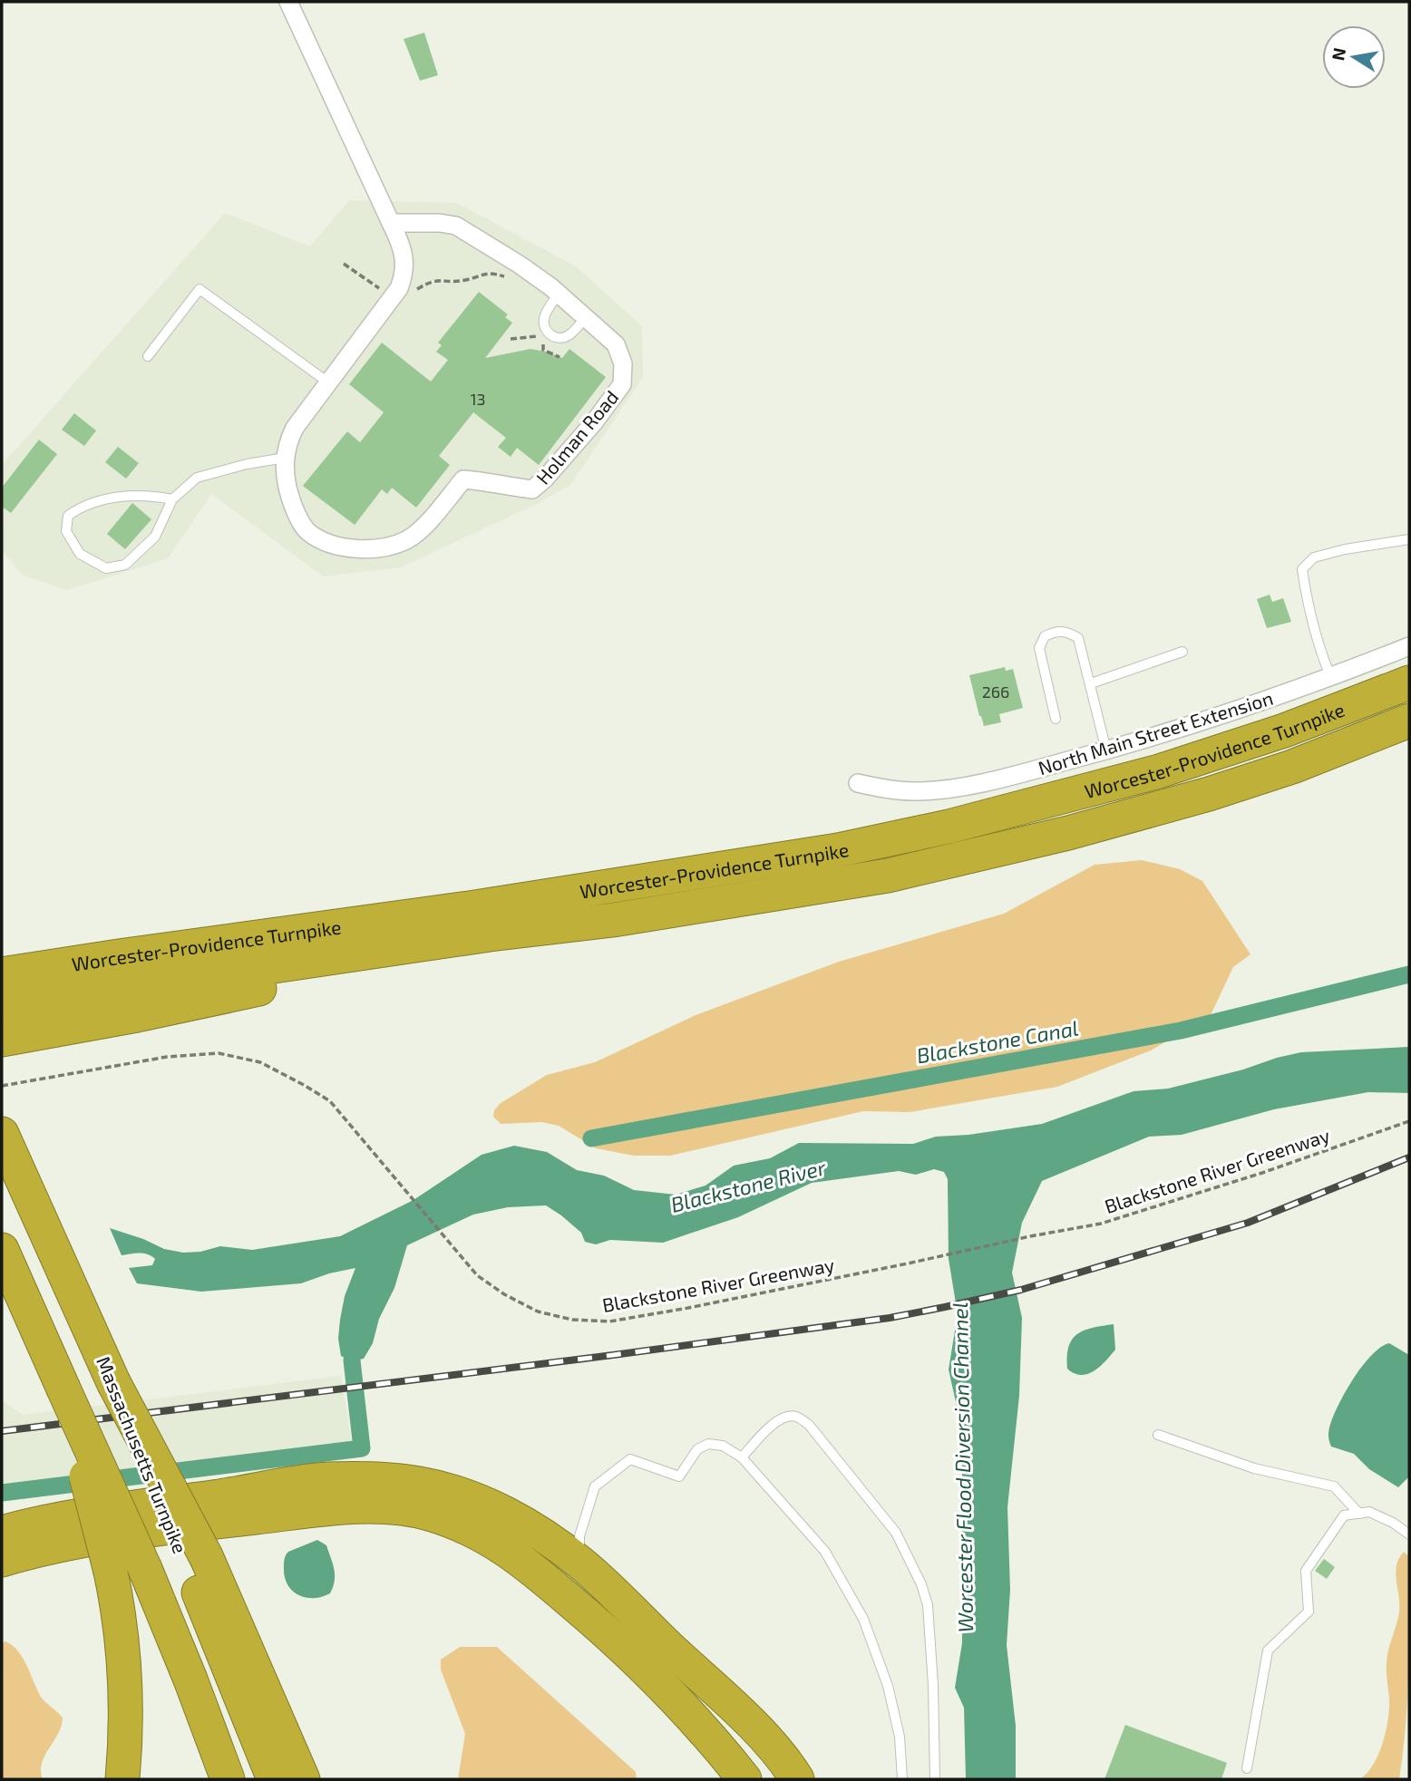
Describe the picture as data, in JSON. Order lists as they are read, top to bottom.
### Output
{
  "streets": {
    "highway": ["Worcester-Providence Turnpike", "Massachusetts Turnpike"],
    "street": ["Holman Road", "North Main Street Extension"],
    "path": ["Blackstone River Greenway"]
  },
  "water": ["Blackstone Canal", "Blackstone River", "Worcester Flood Diversion Channel"],
  "house_numbers": ["13", "266"],
  "north": "left"
}
